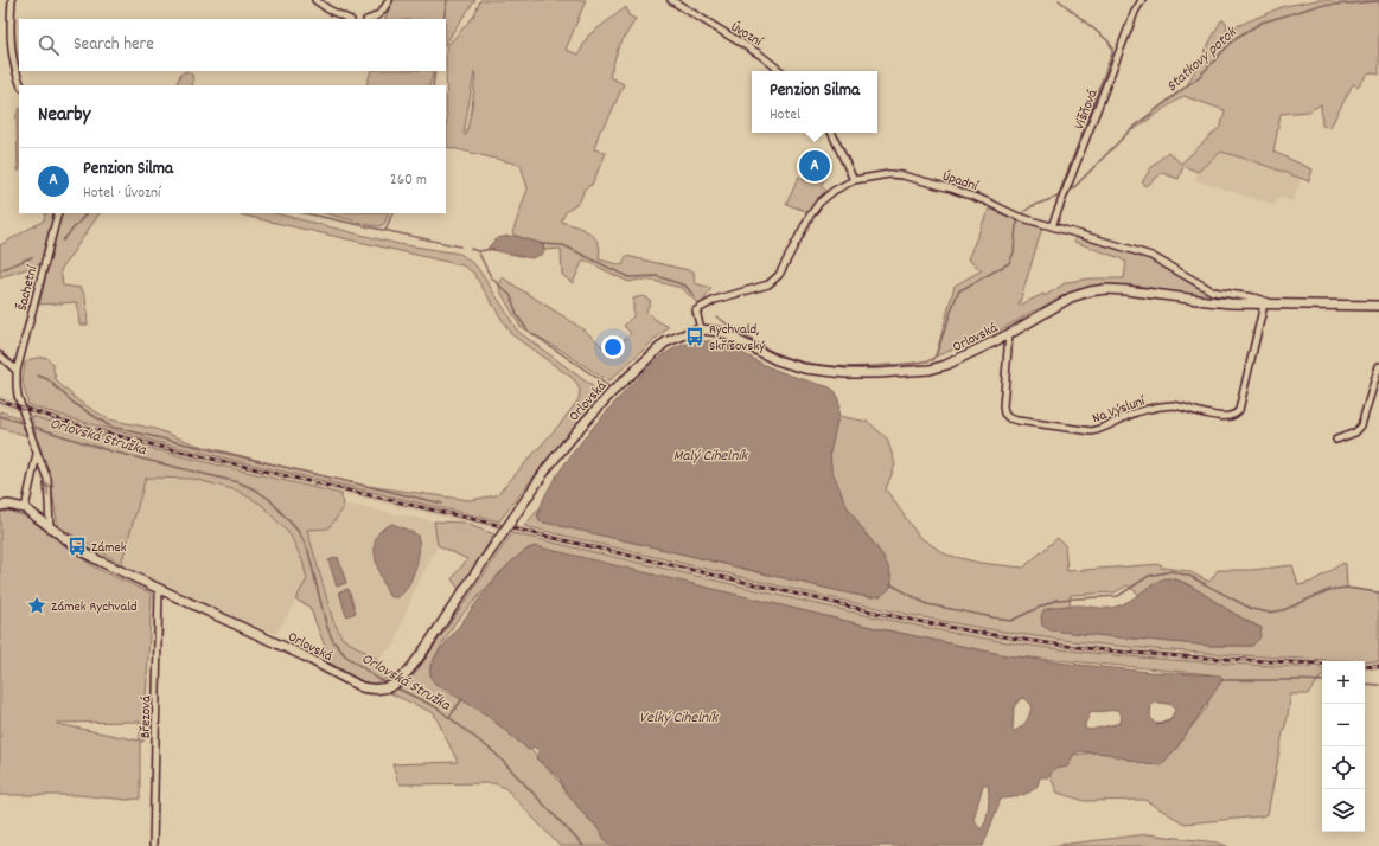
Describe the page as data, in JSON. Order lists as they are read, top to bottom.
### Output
{
  "streets": {
    "main road": ["Orlovská"],
    "street": [
      "Úvozní",
      "Višňová",
      "Úpadní",
      "Šachetní",
      "Na Výsluní",
      "Březová"
    ]
  },
  "crossings": [
    ["Višňová", "Úpadní"],
    ["Úpadní", "Orlovská"],
    ["Šachetní", "Orlovská"],
    ["Orlovská", "Na Výsluní"],
    ["Orlovská", "Březová"]
  ],
  "water": [
    "Statkový potok",
    "Orlovská Stružka",
    "Malý Cihelník",
    "Velký Cihelník"
  ],
  "places": {
    "bus stop": ["Rychvald, Skříšovský", "Zámek"],
    "place": ["Zámek Rychvald"]
  },
  "page": {
    "search": "Search here",
    "popup": ["Penzion Silma", "Hotel"],
    "heading": "Nearby",
    "list": [
      {
        "mark": "A",
        "name": "Penzion Silma",
        "note": "Hotel · Úvozní",
        "value": "260 m"
      }
    ],
    "pins": "A",
    "map_buttons": ["+", "−"]
  }
}
